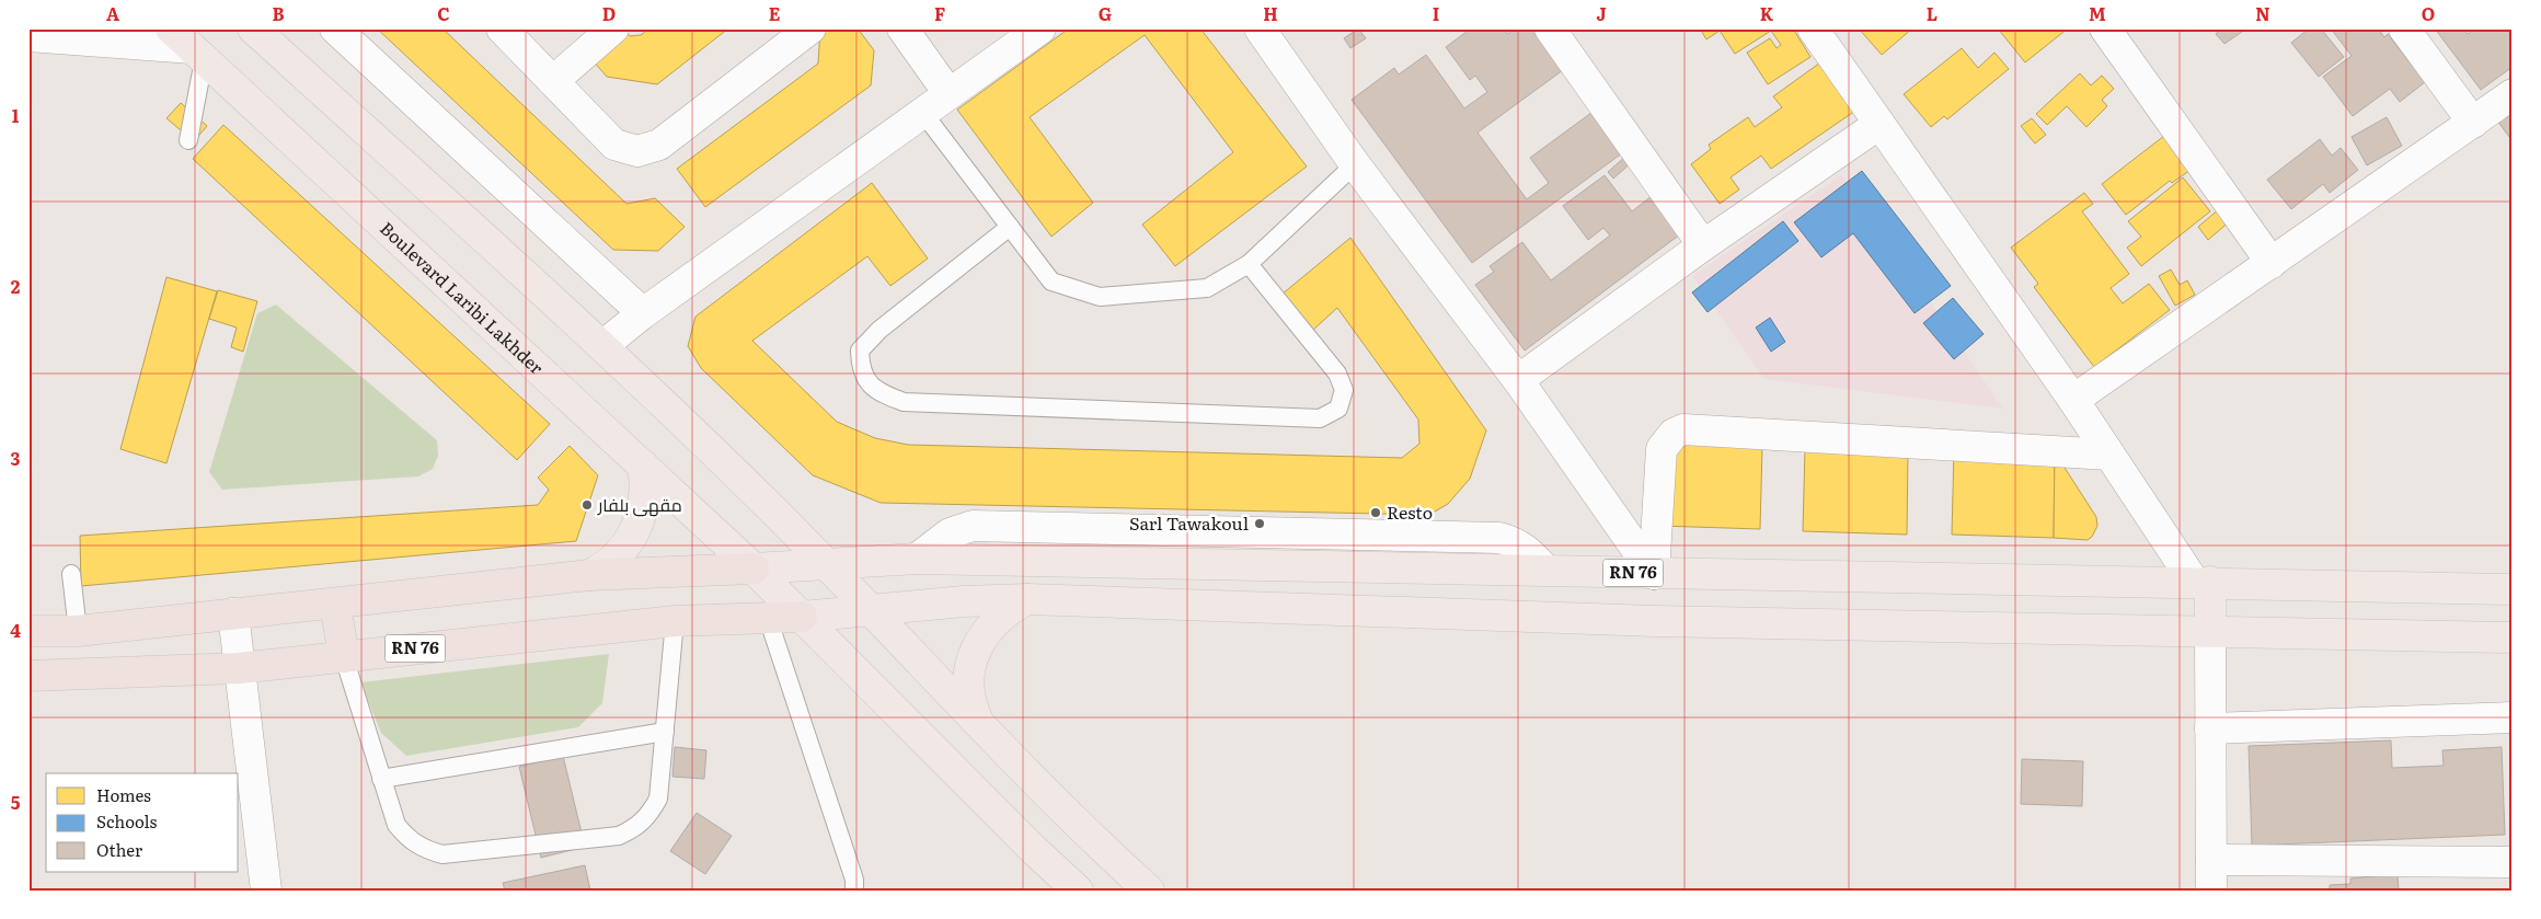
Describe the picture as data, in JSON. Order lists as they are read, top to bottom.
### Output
{
  "streets": {
    "highway": ["RN 76"],
    "main road": ["Boulevard Laribi Lakhder"]
  },
  "crossings": [
    ["Boulevard Laribi Lakhder", "RN 76"]
  ],
  "places": ["مقهى بلفار", "Resto", "Sarl Tawakoul"],
  "legend": ["Homes", "Schools", "Other"],
  "grid": {
    "columns": [
      "A",
      "B",
      "C",
      "D",
      "E",
      "F",
      "G",
      "H",
      "I",
      "J",
      "K",
      "L",
      "M",
      "N",
      "O"
    ],
    "rows": [
      "1",
      "2",
      "3",
      "4",
      "5"
    ]
  }
}
